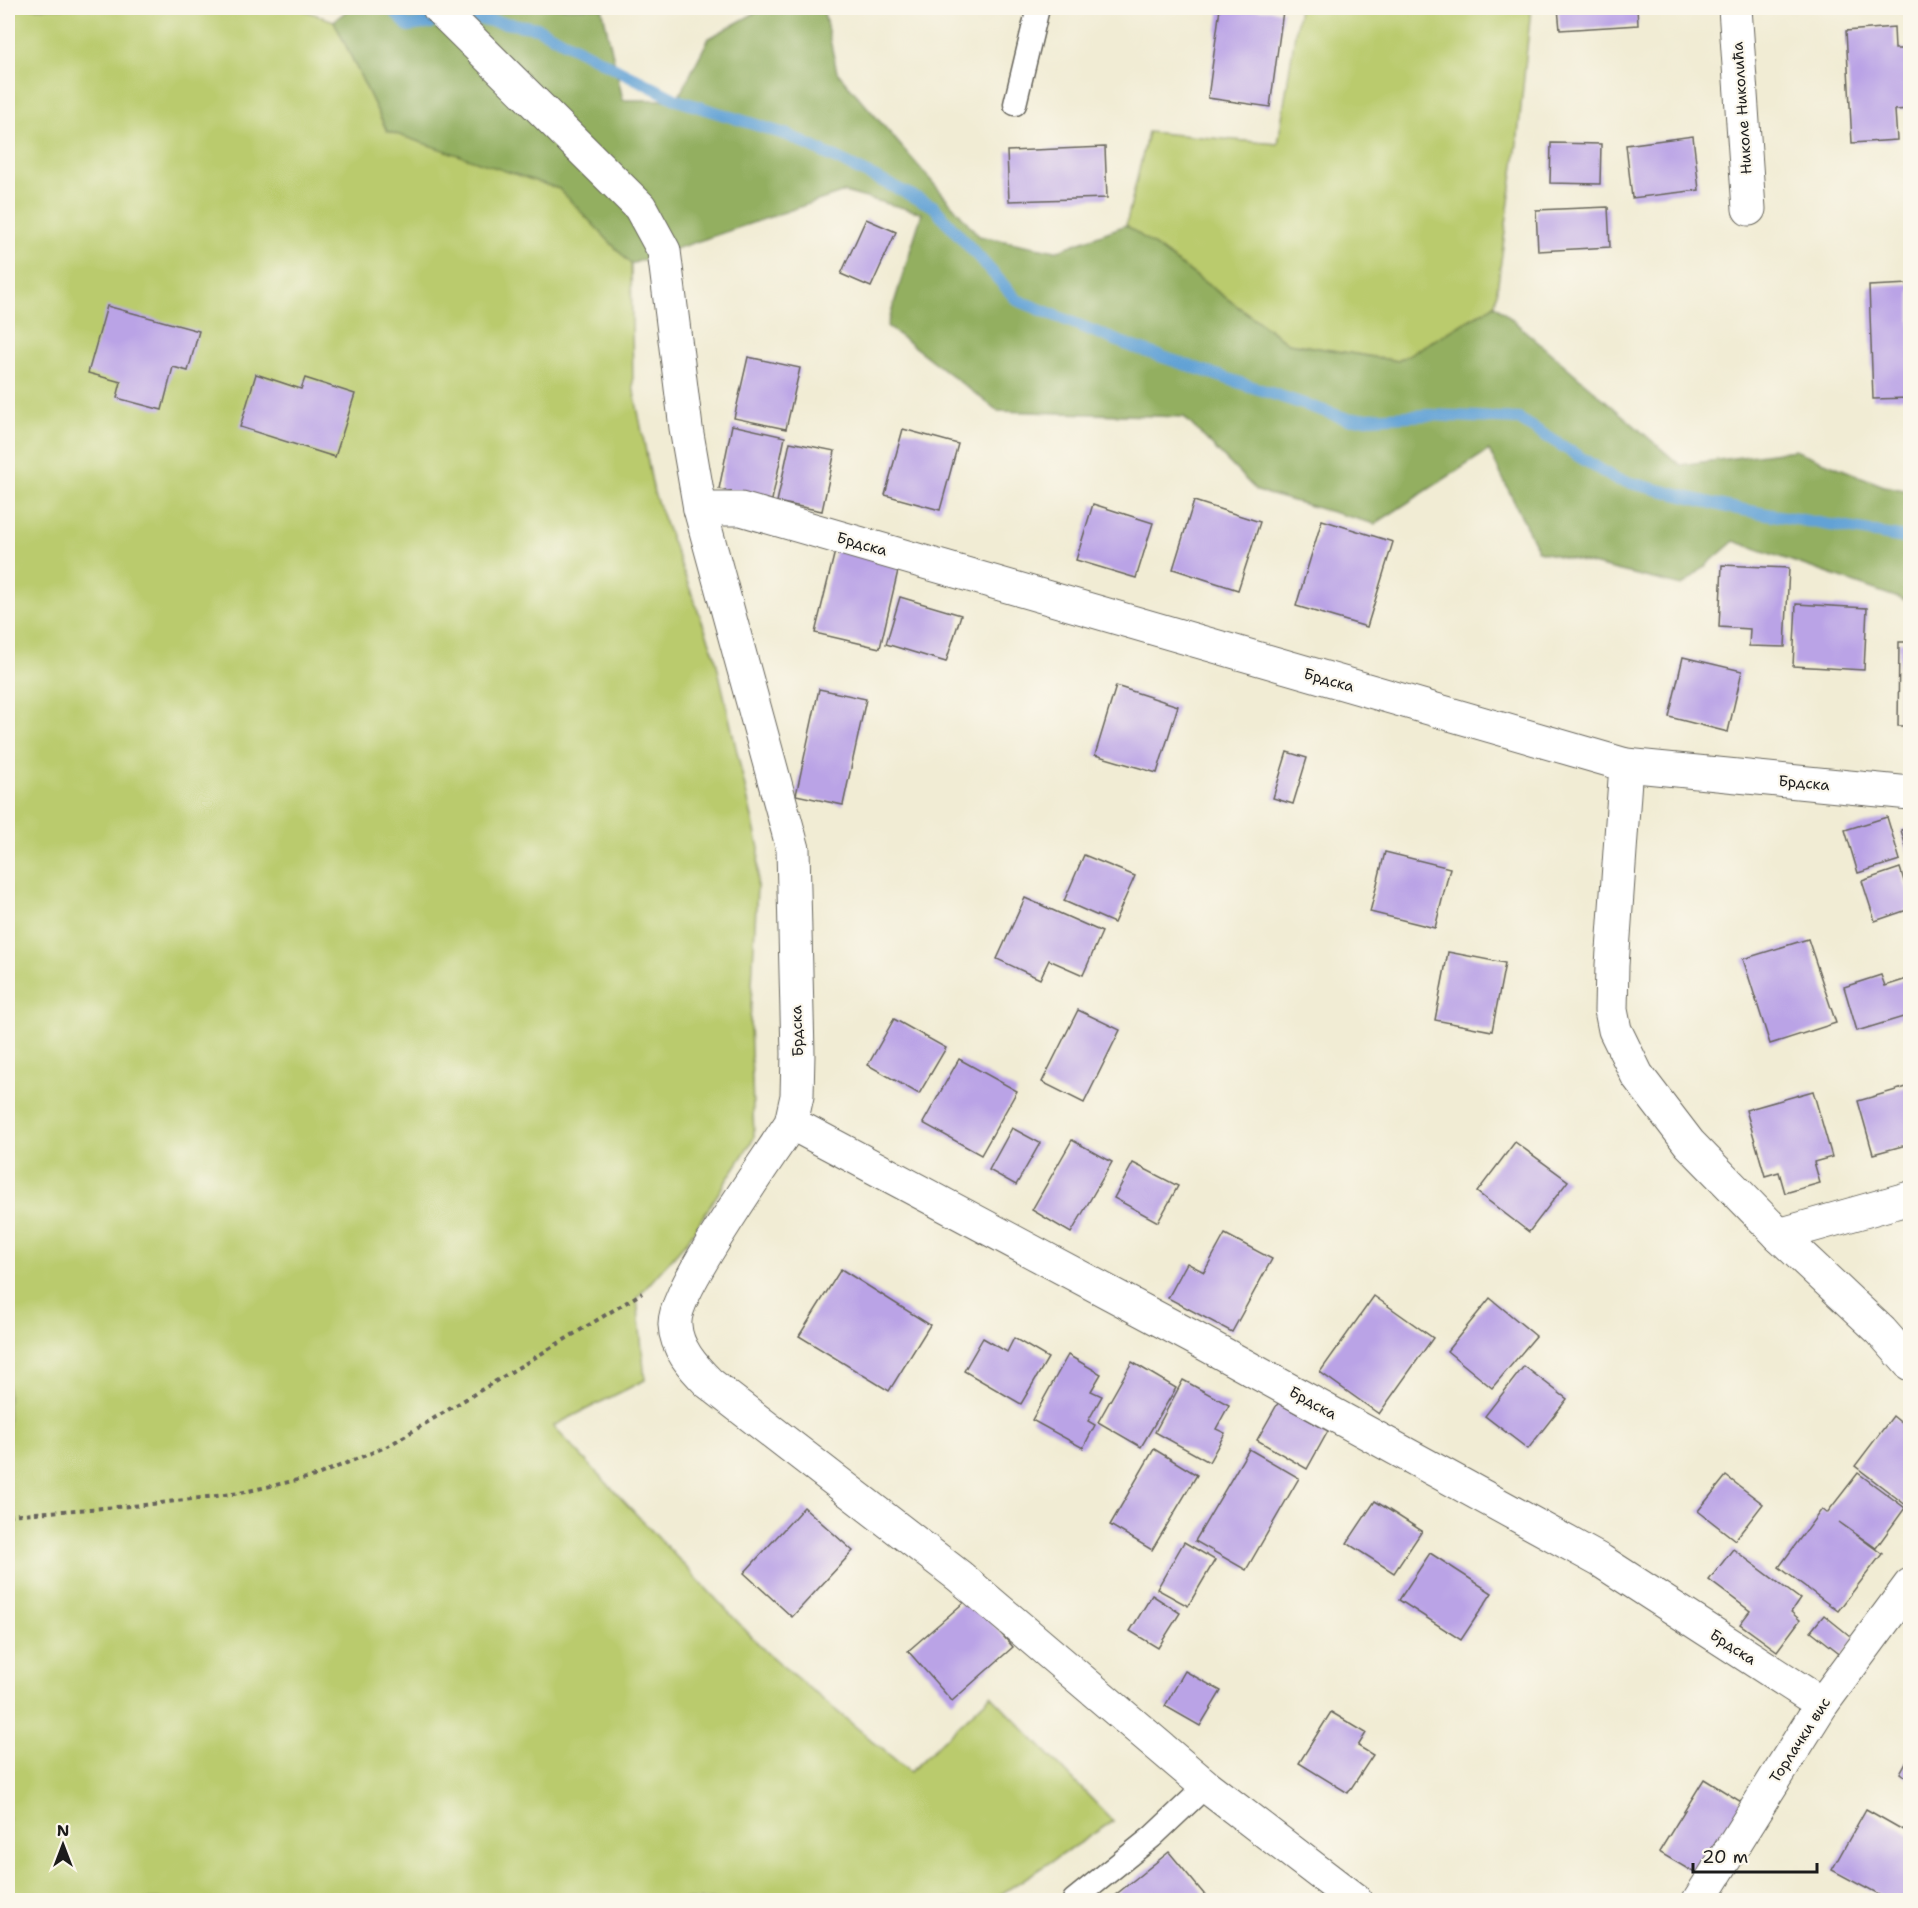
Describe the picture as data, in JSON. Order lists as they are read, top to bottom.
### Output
{
  "streets": {
    "street": ["Николе Николића", "Брдска", "Торлачки вис"]
  },
  "crossings": [
    ["Брдска", "Торлачки вис"]
  ],
  "scale_bar": "20 m",
  "north": "top"
}
